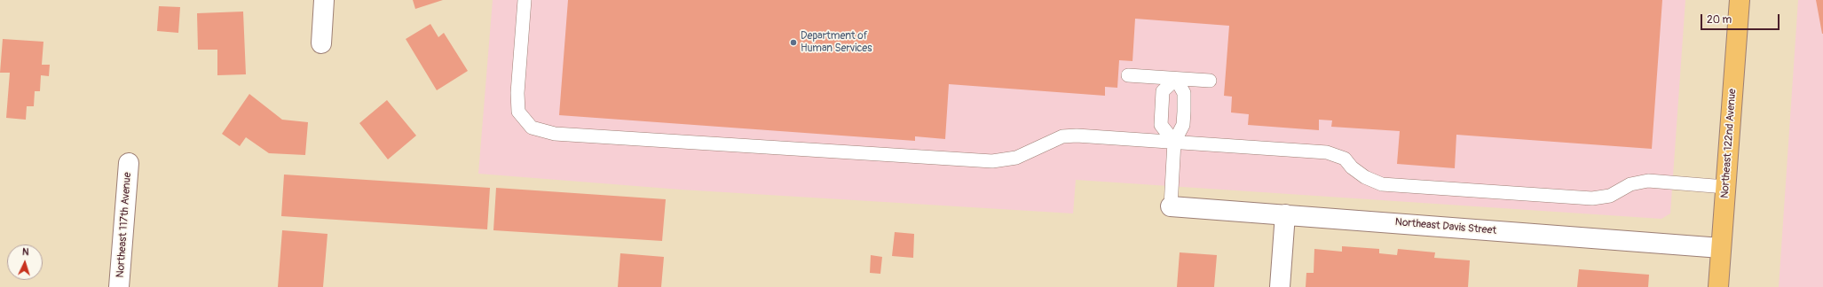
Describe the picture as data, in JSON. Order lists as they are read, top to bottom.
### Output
{
  "streets": {
    "main road": ["Northeast 122nd Avenue"],
    "street": ["Northeast 117th Avenue", "Northeast Davis Street"]
  },
  "crossings": [
    ["Northeast 122nd Avenue", "Northeast Davis Street"]
  ],
  "places": ["Department of Human Services"],
  "scale_bar": "20 m",
  "north": "top"
}
